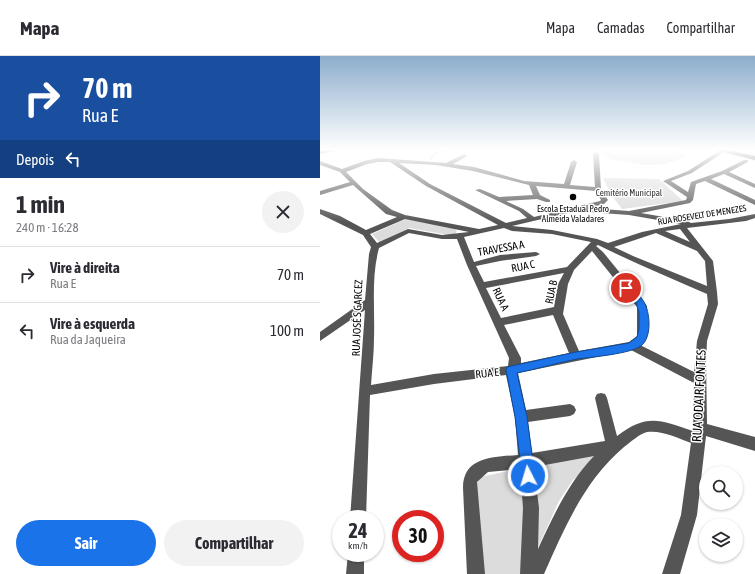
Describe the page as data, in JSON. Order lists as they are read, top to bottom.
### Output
{
  "streets": {
    "street": [
      "RUA ROSEVELT DE MENEZES",
      "TRAVESSA A",
      "RUA C",
      "RUA B",
      "RUA A",
      "RUA JOSÉ S GARCEZ",
      "RUA E",
      "RUA ODAIR FONTES"
    ]
  },
  "crossings": [
    ["RUA ROSEVELT DE MENEZES", "RUA ODAIR FONTES"],
    ["TRAVESSA A", "RUA A"],
    ["RUA C", "RUA B"],
    ["RUA C", "RUA A"],
    ["RUA B", "RUA E"],
    ["RUA A", "RUA E"],
    ["RUA JOSÉ S GARCEZ", "RUA E"]
  ],
  "parks": ["Cemitério Municipal"],
  "places": ["Escola Estadual Pedro Almeida Valadares"],
  "page": {
    "header": "Mapa",
    "nav": ["Mapa", "Camadas", "Compartilhar"],
    "turn": ["70 m", "Rua E"],
    "then": "Depois",
    "heading": ["1 min", "240 m · 16:28"],
    "list": [
      {
        "name": "Vire à direita",
        "note": "Rua E",
        "value": "70 m"
      },
      {
        "name": "Vire à esquerda",
        "note": "Rua da Jaqueira",
        "value": "100 m"
      }
    ],
    "speed": "24 km/h",
    "limit": "30",
    "buttons": ["Sair", "Compartilhar"]
  }
}
